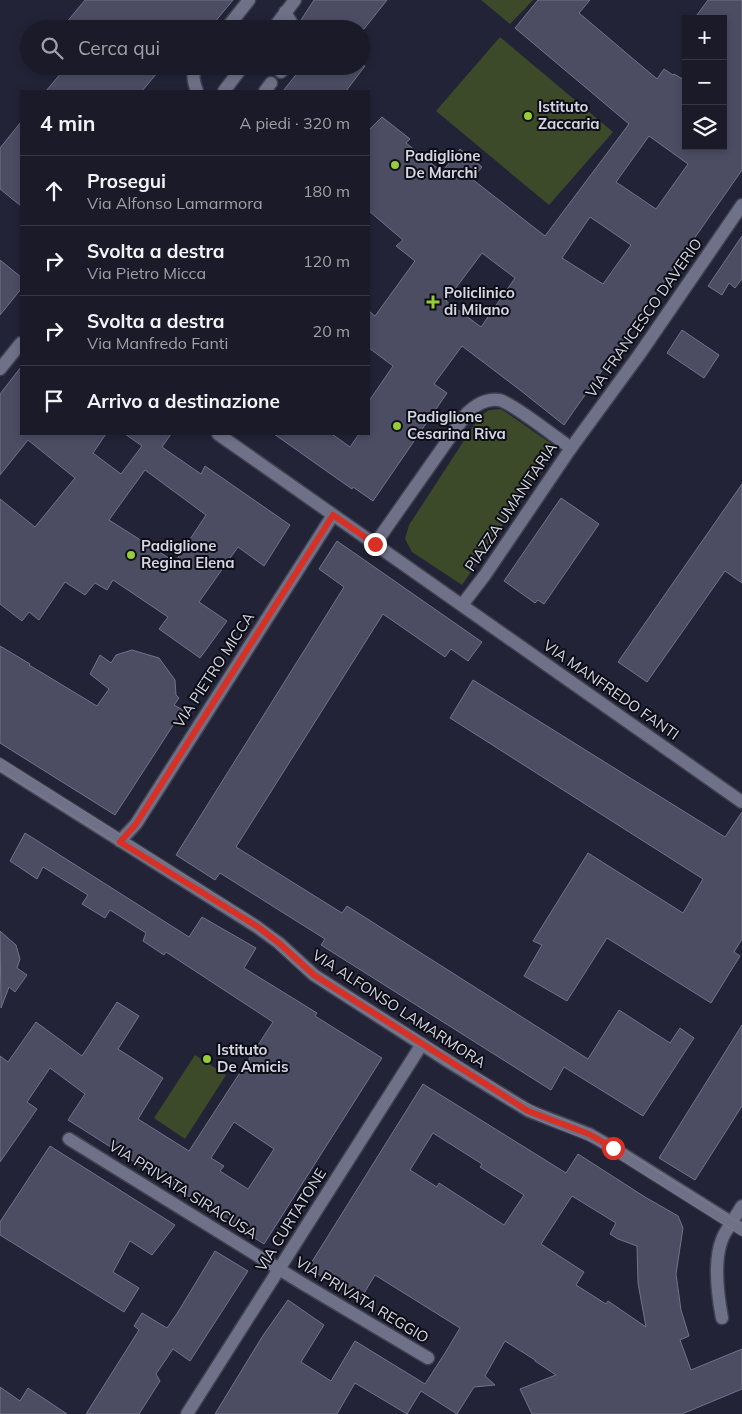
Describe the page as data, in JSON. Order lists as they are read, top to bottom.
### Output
{
  "streets": {
    "street": [
      "VIA FRANCESCO DAVERIO",
      "PIAZZA UMANITARIA",
      "VIA PIETRO MICCA",
      "VIA MANFREDO FANTI",
      "VIA ALFONSO LAMARMORA",
      "VIA PRIVATA SIRACUSA",
      "VIA CURTATONE",
      "VIA PRIVATA REGGIO"
    ]
  },
  "crossings": [
    ["VIA FRANCESCO DAVERIO", "PIAZZA UMANITARIA"],
    ["PIAZZA UMANITARIA", "VIA MANFREDO FANTI"],
    ["VIA PIETRO MICCA", "VIA ALFONSO LAMARMORA"],
    ["VIA ALFONSO LAMARMORA", "VIA CURTATONE"],
    ["VIA PRIVATA SIRACUSA", "VIA CURTATONE"],
    ["VIA PRIVATA SIRACUSA", "VIA PRIVATA REGGIO"],
    ["VIA CURTATONE", "VIA PRIVATA REGGIO"]
  ],
  "places": {
    "other": [
      "Istituto Zaccaria",
      "Padiglione De Marchi",
      "Padiglione Cesarina Riva",
      "Padiglione Regina Elena",
      "Istituto De Amicis"
    ],
    "health": ["Policlinico di Milano"]
  },
  "page": {
    "map_buttons": ["+", "−"],
    "search": "Cerca qui",
    "heading": ["4 min", "A piedi · 320 m"],
    "list": [
      ["Prosegui", "Via Alfonso Lamarmora", "180 m"],
      ["Svolta a destra", "Via Pietro Micca", "120 m"],
      ["Svolta a destra", "Via Manfredo Fanti", "20 m"],
      "Arrivo a destinazione"
    ]
  }
}
